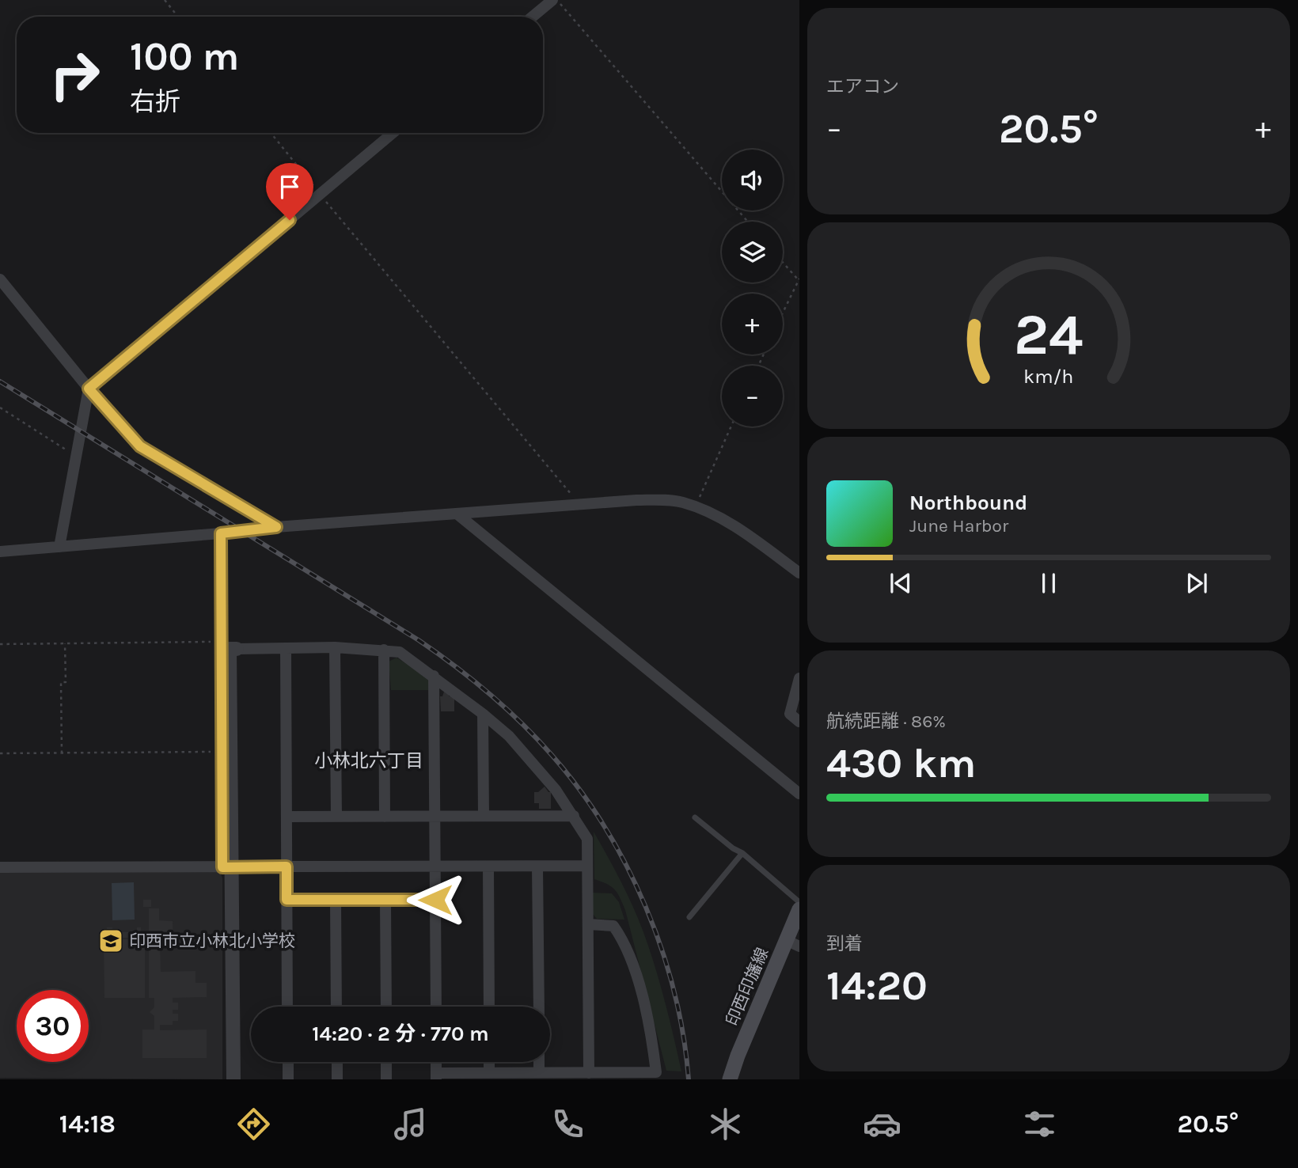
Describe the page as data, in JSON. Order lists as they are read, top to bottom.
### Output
{
  "streets": {
    "main road": ["印西印旛線"]
  },
  "districts": ["小林北六丁目"],
  "places": {
    "school or university": ["印西市立小林北小学校"]
  },
  "page": {
    "tile": [
      "エアコン",
      ["航続距離 · 86%", "430 km"],
      ["到着", "14:20"]
    ],
    "turn": ["100 m", "右折"],
    "heat": ["−", "20.5°", "+"],
    "map_buttons": ["+", "−"],
    "song": ["Northbound", "June Harbor"],
    "limit": "30",
    "trip": "14:20 · 2 分 · 770 m",
    "tabs": ["14:18", "20.5°"],
    "gauge": ["24", "km/h"]
  }
}
